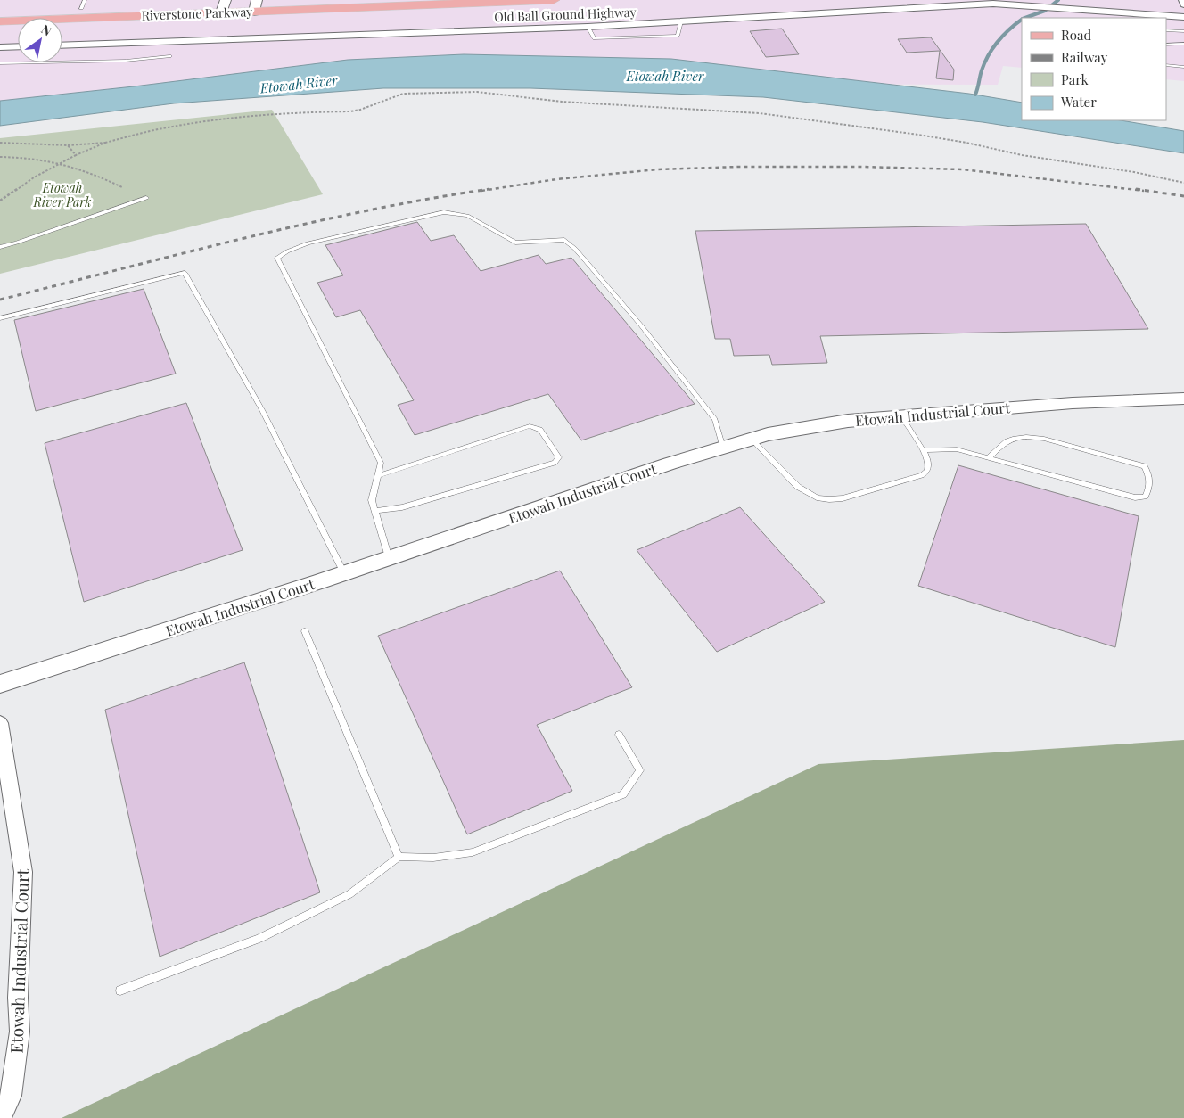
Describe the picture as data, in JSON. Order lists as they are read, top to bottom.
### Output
{
  "streets": {
    "main road": ["Riverstone Parkway"],
    "street": ["Old Ball Ground Highway", "Etowah Industrial Court"]
  },
  "water": ["Etowah River"],
  "parks": ["Etowah River Park"],
  "legend": [
    "Road",
    "Railway",
    "Park",
    "Water"
  ],
  "north": "top right"
}
